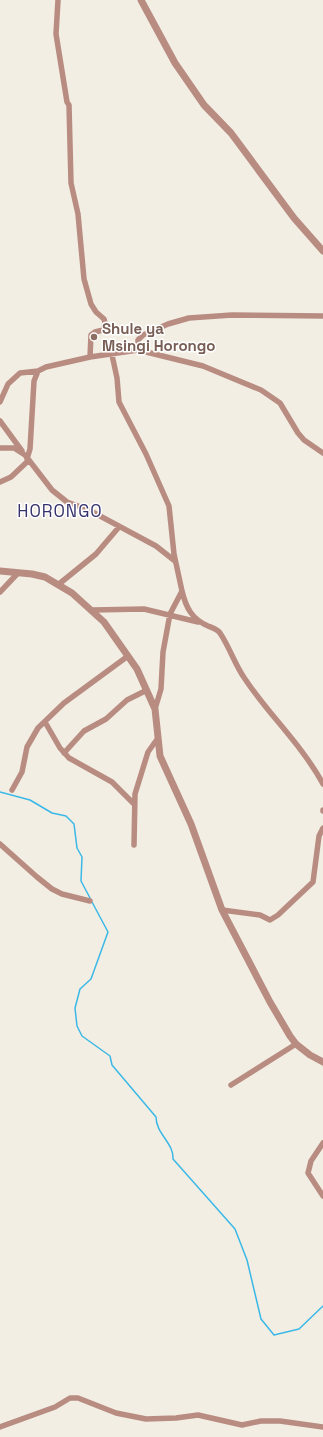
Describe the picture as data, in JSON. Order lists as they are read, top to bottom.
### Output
{
  "districts": ["HORONGO"],
  "places": ["Shule ya Msingi Horongo"]
}
